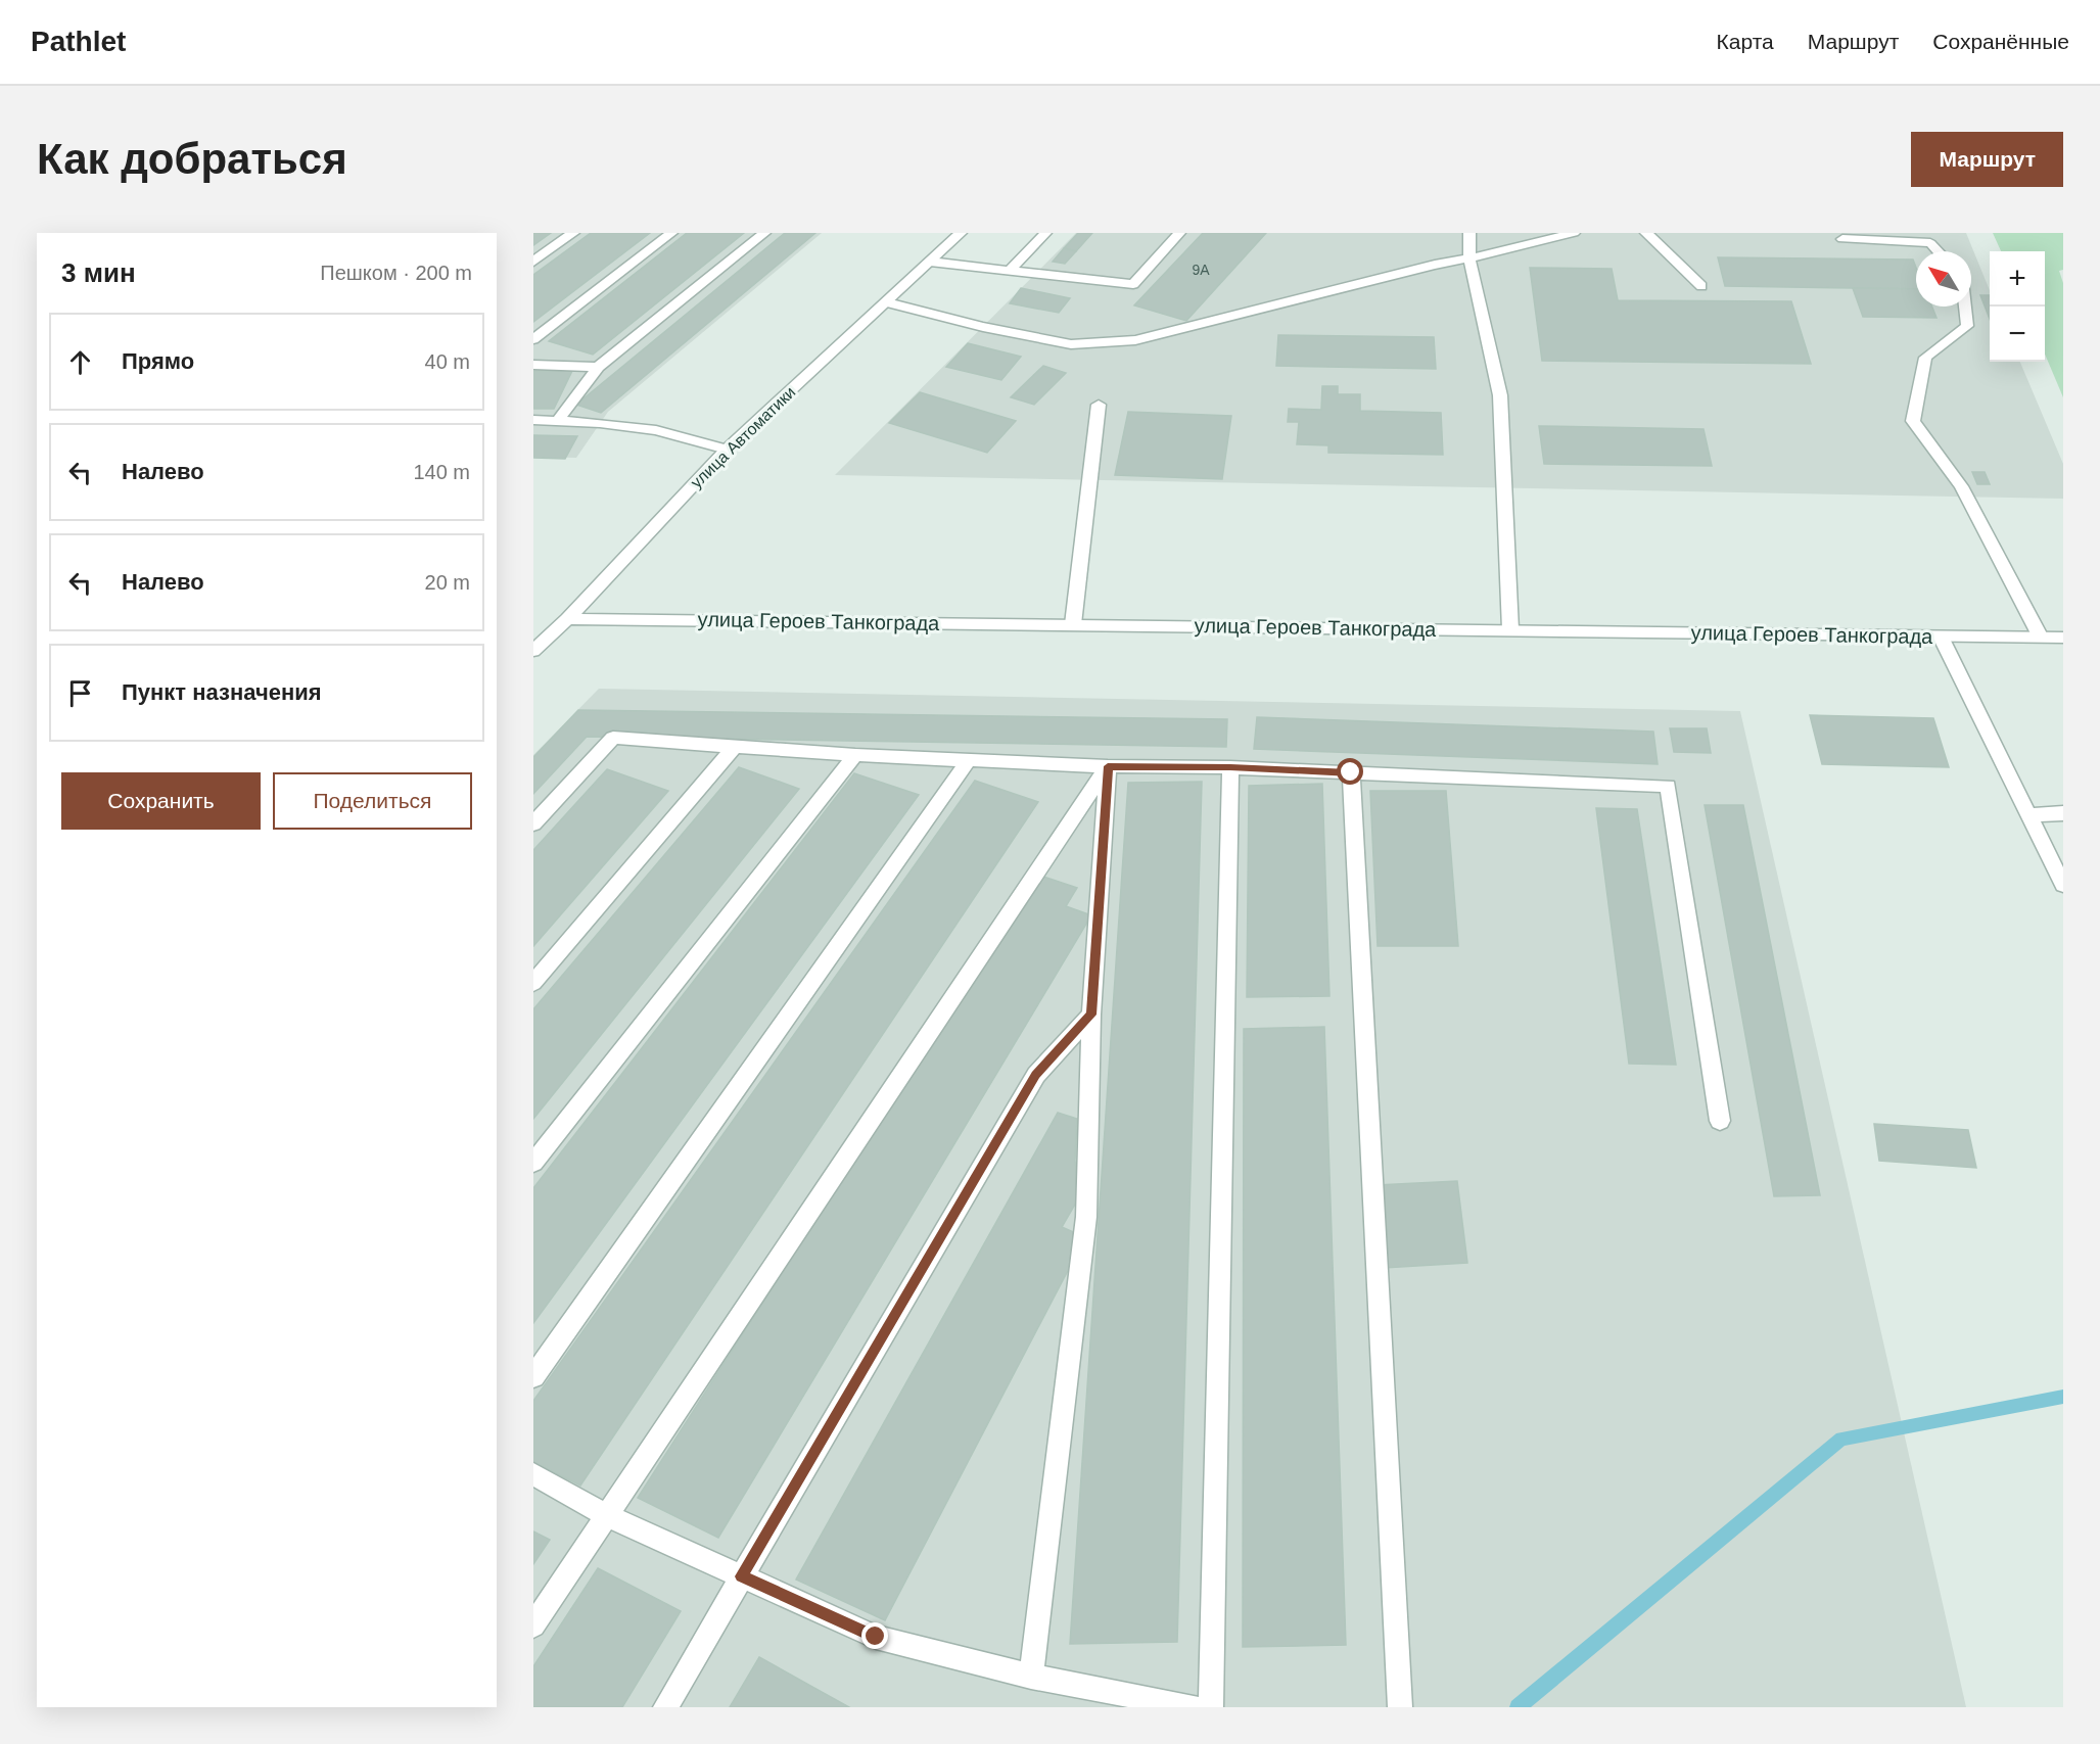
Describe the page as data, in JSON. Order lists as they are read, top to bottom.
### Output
{
  "streets": {
    "street": ["улица Автоматики", "улица Героев Танкограда"]
  },
  "crossings": [
    ["улица Автоматики", "улица Героев Танкограда"]
  ],
  "house_numbers": ["9А"],
  "north": "top left",
  "page": {
    "header": "Pathlet",
    "nav": ["Карта", "Маршрут", "Сохранённые"],
    "buttons": [
      "Маршрут",
      ["Сохранить", "Поделиться"]
    ],
    "title": "Как добраться",
    "heading": ["3 мин", "Пешком · 200 m"],
    "map_buttons": ["+", "−"],
    "list": [
      ["Прямо", "40 m"],
      ["Налево", "140 m"],
      ["Налево", "20 m"],
      "Пункт назначения"
    ]
  }
}
